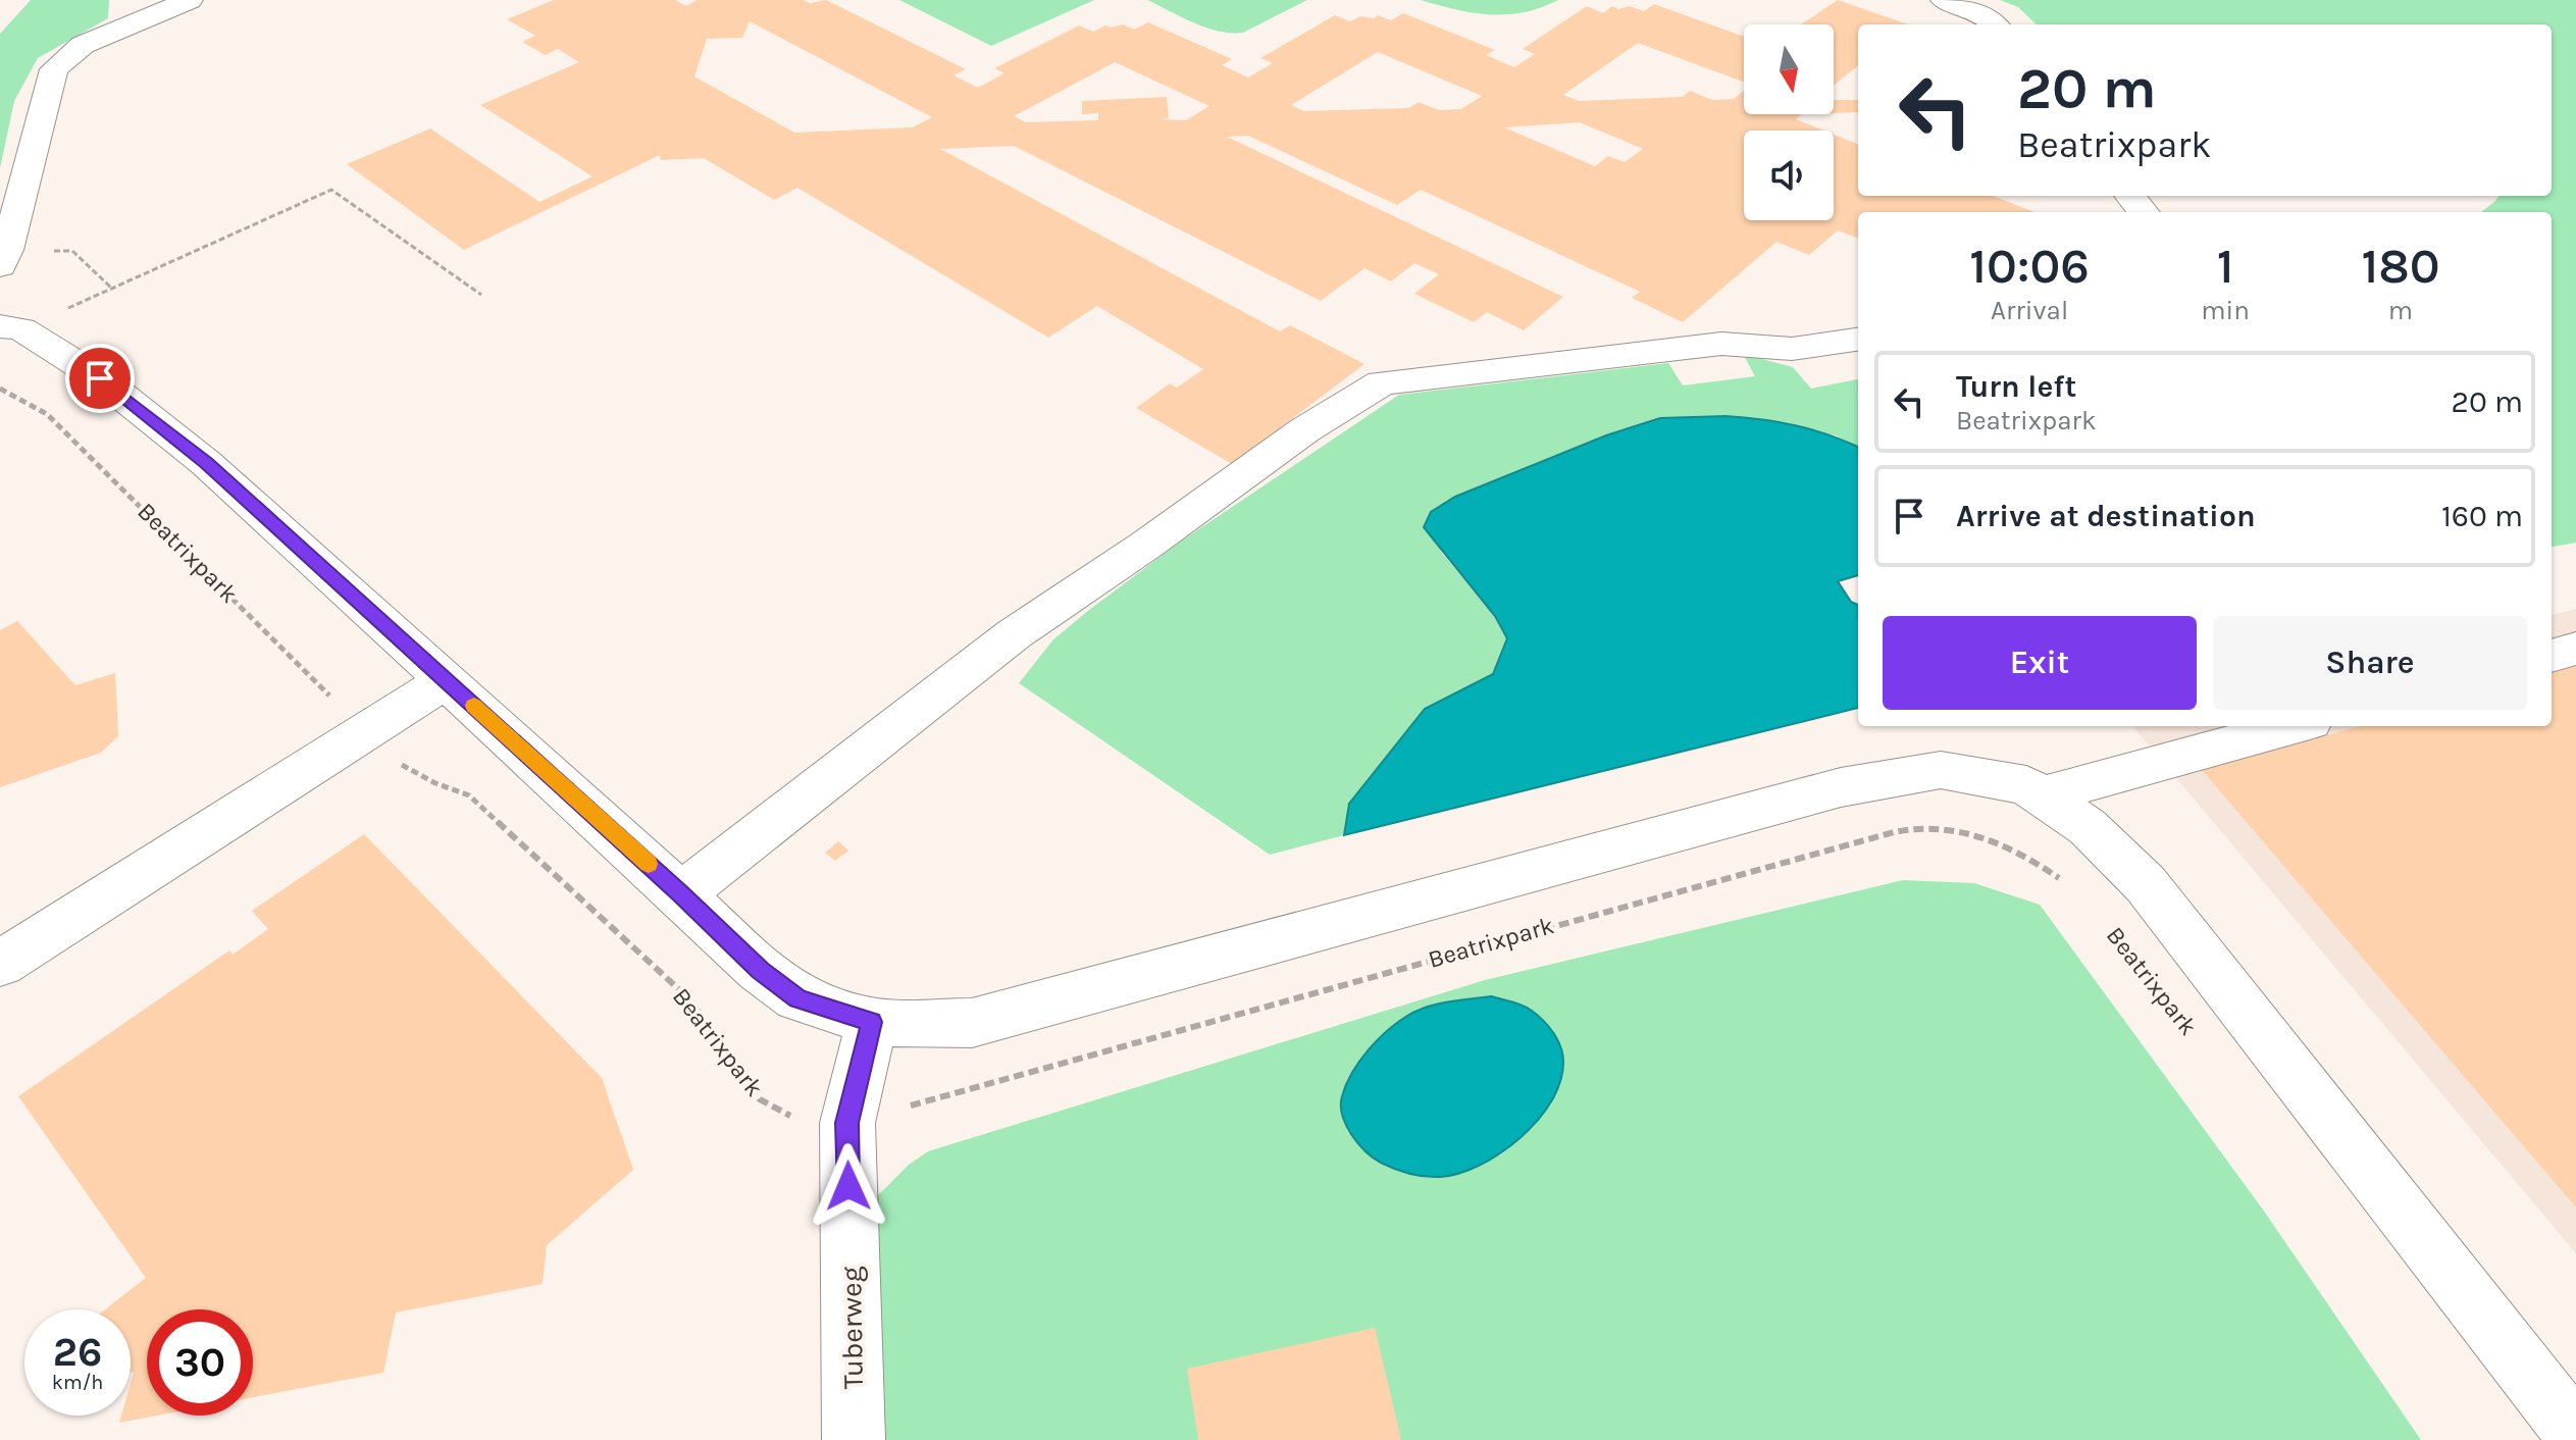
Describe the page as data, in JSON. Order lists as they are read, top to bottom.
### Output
{
  "streets": {
    "street": ["Tuberweg"],
    "path": ["Beatrixpark"]
  },
  "crossings": [
    ["Beatrixpark", "Tuberweg"]
  ],
  "north": "bottom",
  "page": {
    "turn": ["20 m", "Beatrixpark"],
    "eta": [
      "10:06",
      "Arrival",
      "1",
      "min",
      "180",
      "m"
    ],
    "list": [
      {
        "name": "Turn left",
        "note": "Beatrixpark",
        "value": "20 m"
      },
      {
        "name": "Arrive at destination",
        "value": "160 m"
      }
    ],
    "buttons": ["Exit", "Share"],
    "speed": "26 km/h",
    "limit": "30"
  }
}
